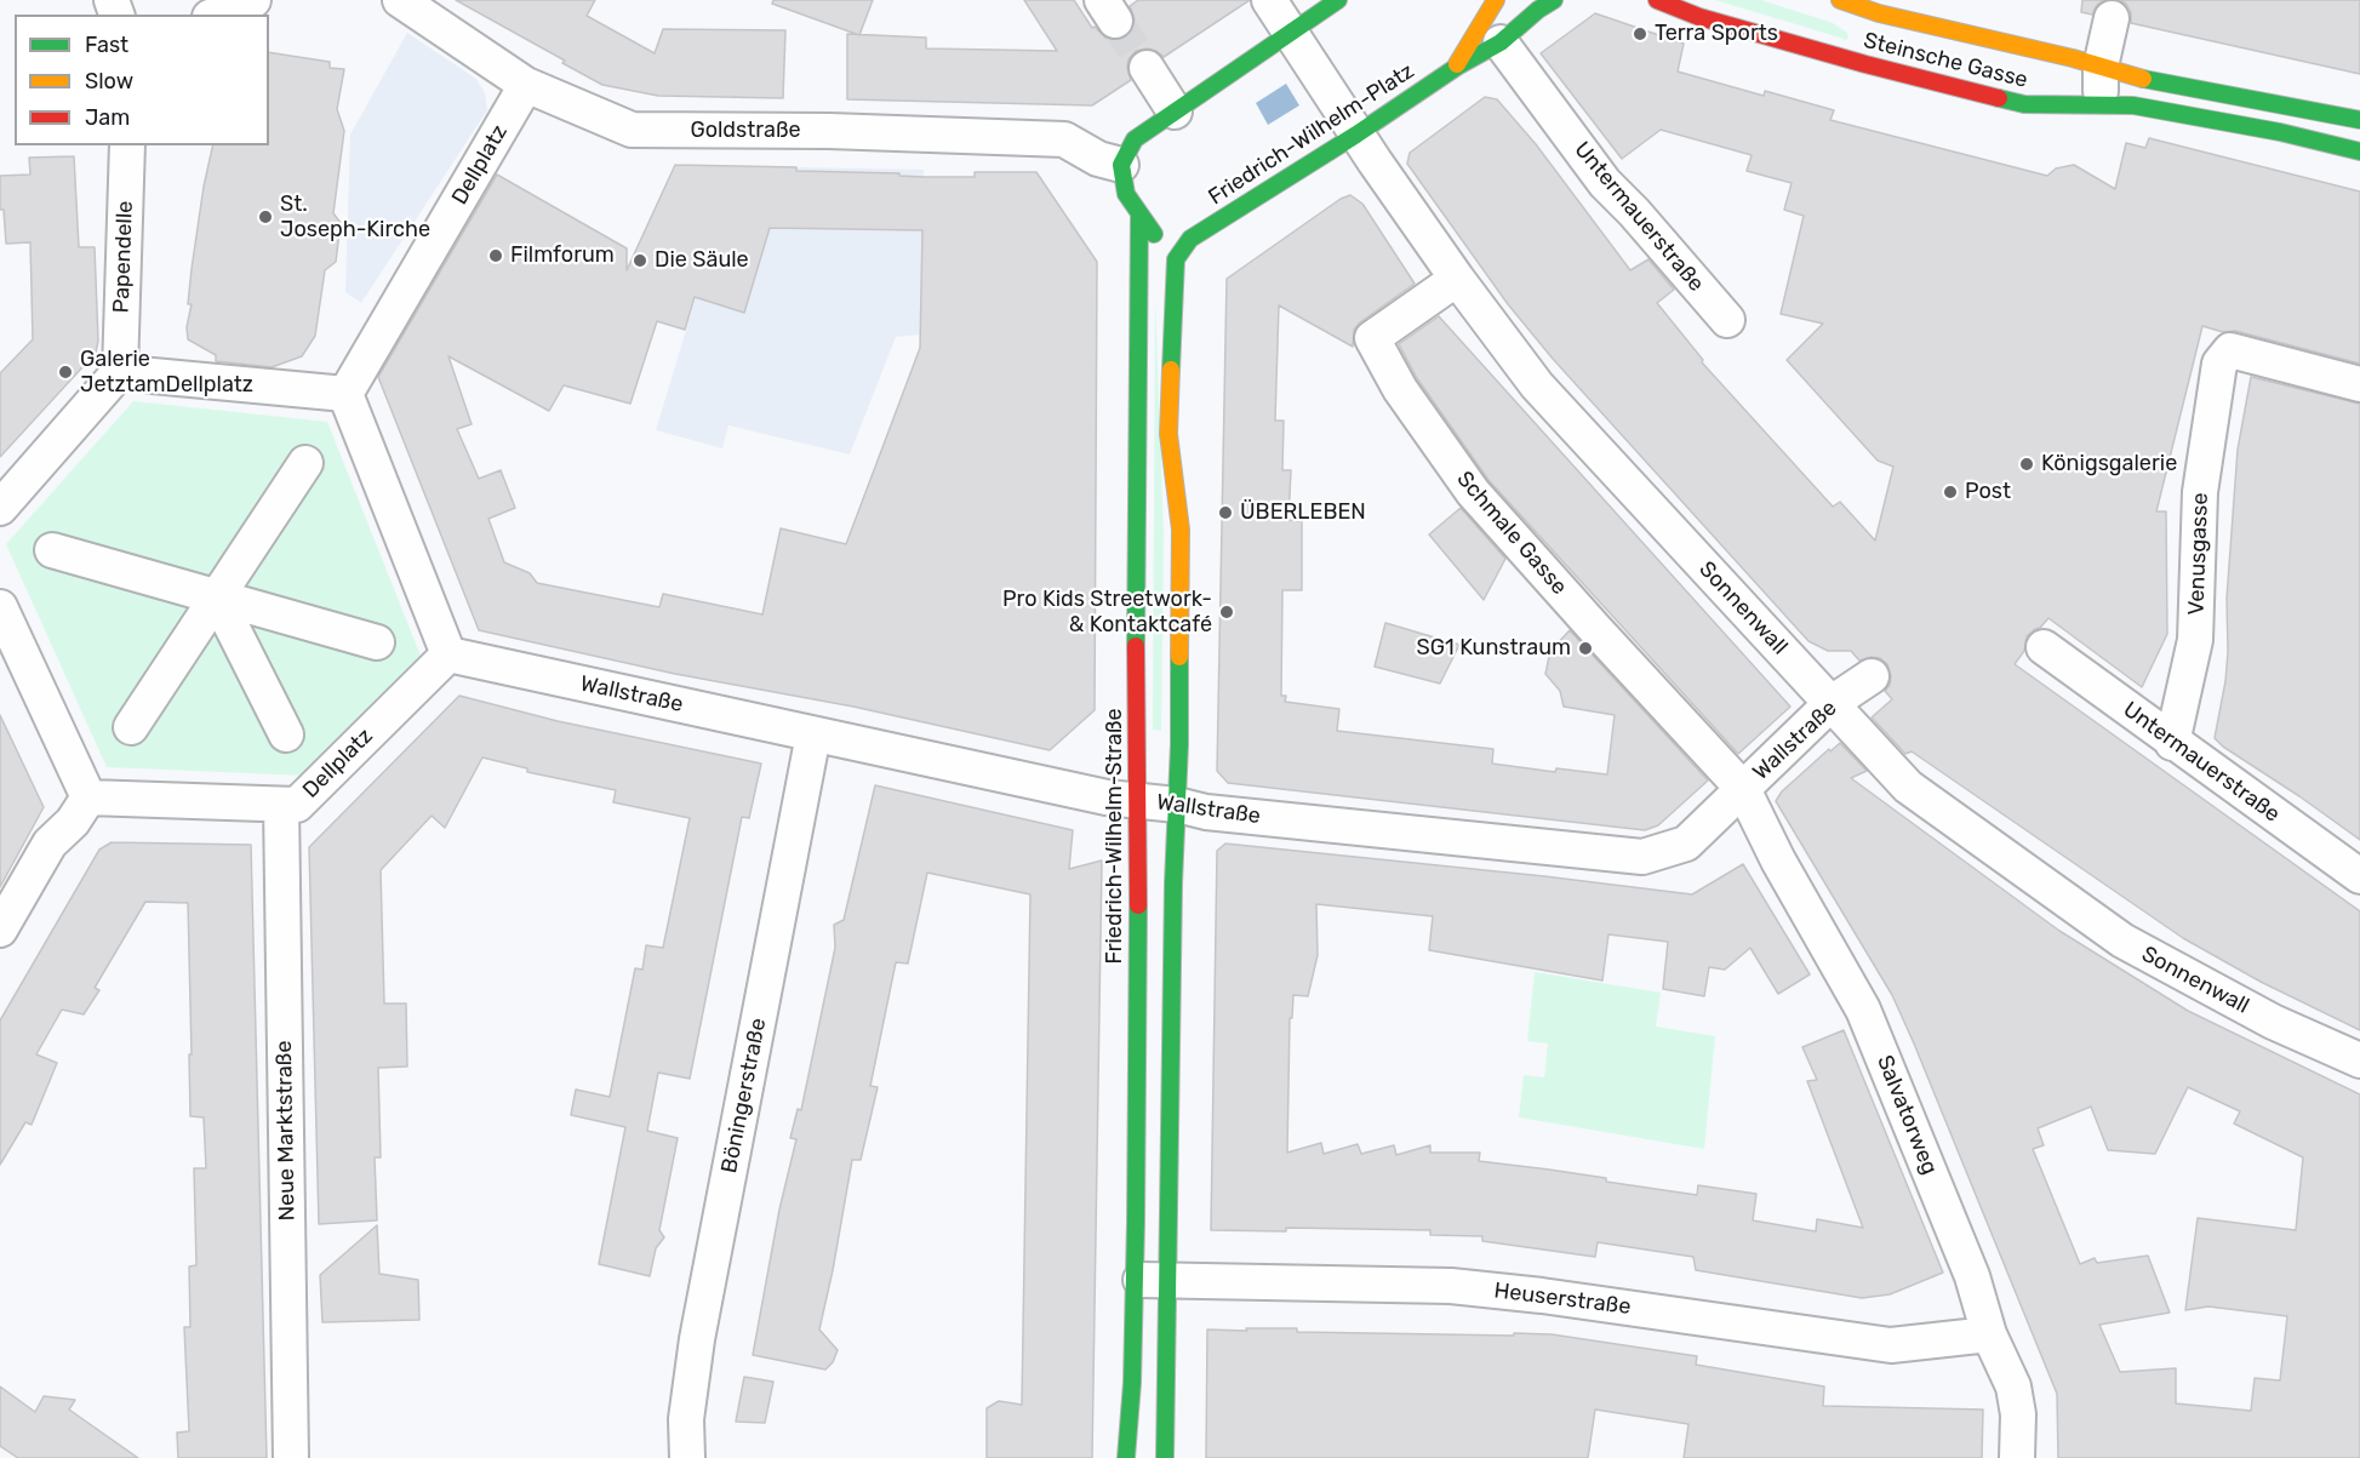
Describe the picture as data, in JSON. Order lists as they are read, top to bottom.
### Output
{
  "streets": {
    "main road": ["Steinsche Gasse", "Friedrich-Wilhelm-Platz", "Friedrich-Wilhelm-Straße"],
    "street": [
      "Goldstraße",
      "Dellplatz",
      "Untermauerstraße",
      "Papendelle",
      "Schmale Gasse",
      "Venusgasse",
      "Sonnenwall",
      "Wallstraße",
      "Böningerstraße",
      "Salvatorweg",
      "Neue Marktstraße",
      "Heuserstraße"
    ]
  },
  "crossings": [
    ["Goldstraße", "Dellplatz"],
    ["Friedrich-Wilhelm-Platz", "Untermauerstraße"],
    ["Friedrich-Wilhelm-Platz", "Sonnenwall"],
    ["Friedrich-Wilhelm-Platz", "Friedrich-Wilhelm-Straße"],
    ["Dellplatz", "Wallstraße"],
    ["Dellplatz", "Neue Marktstraße"],
    ["Untermauerstraße", "Venusgasse"],
    ["Schmale Gasse", "Sonnenwall"],
    ["Schmale Gasse", "Wallstraße"],
    ["Schmale Gasse", "Salvatorweg"],
    ["Sonnenwall", "Wallstraße"],
    ["Wallstraße", "Friedrich-Wilhelm-Straße"],
    ["Wallstraße", "Böningerstraße"],
    ["Wallstraße", "Salvatorweg"],
    ["Friedrich-Wilhelm-Straße", "Heuserstraße"],
    ["Salvatorweg", "Heuserstraße"]
  ],
  "places": [
    "Terra Sports",
    "St. Joseph-Kirche",
    "Filmforum",
    "Die Säule",
    "Galerie JetztamDellplatz",
    "Königsgalerie",
    "Post",
    "ÜBERLEBEN",
    "Pro Kids Streetwork- & Kontaktcafé",
    "SG1 Kunstraum"
  ],
  "legend": ["Fast", "Slow", "Jam"]
}
